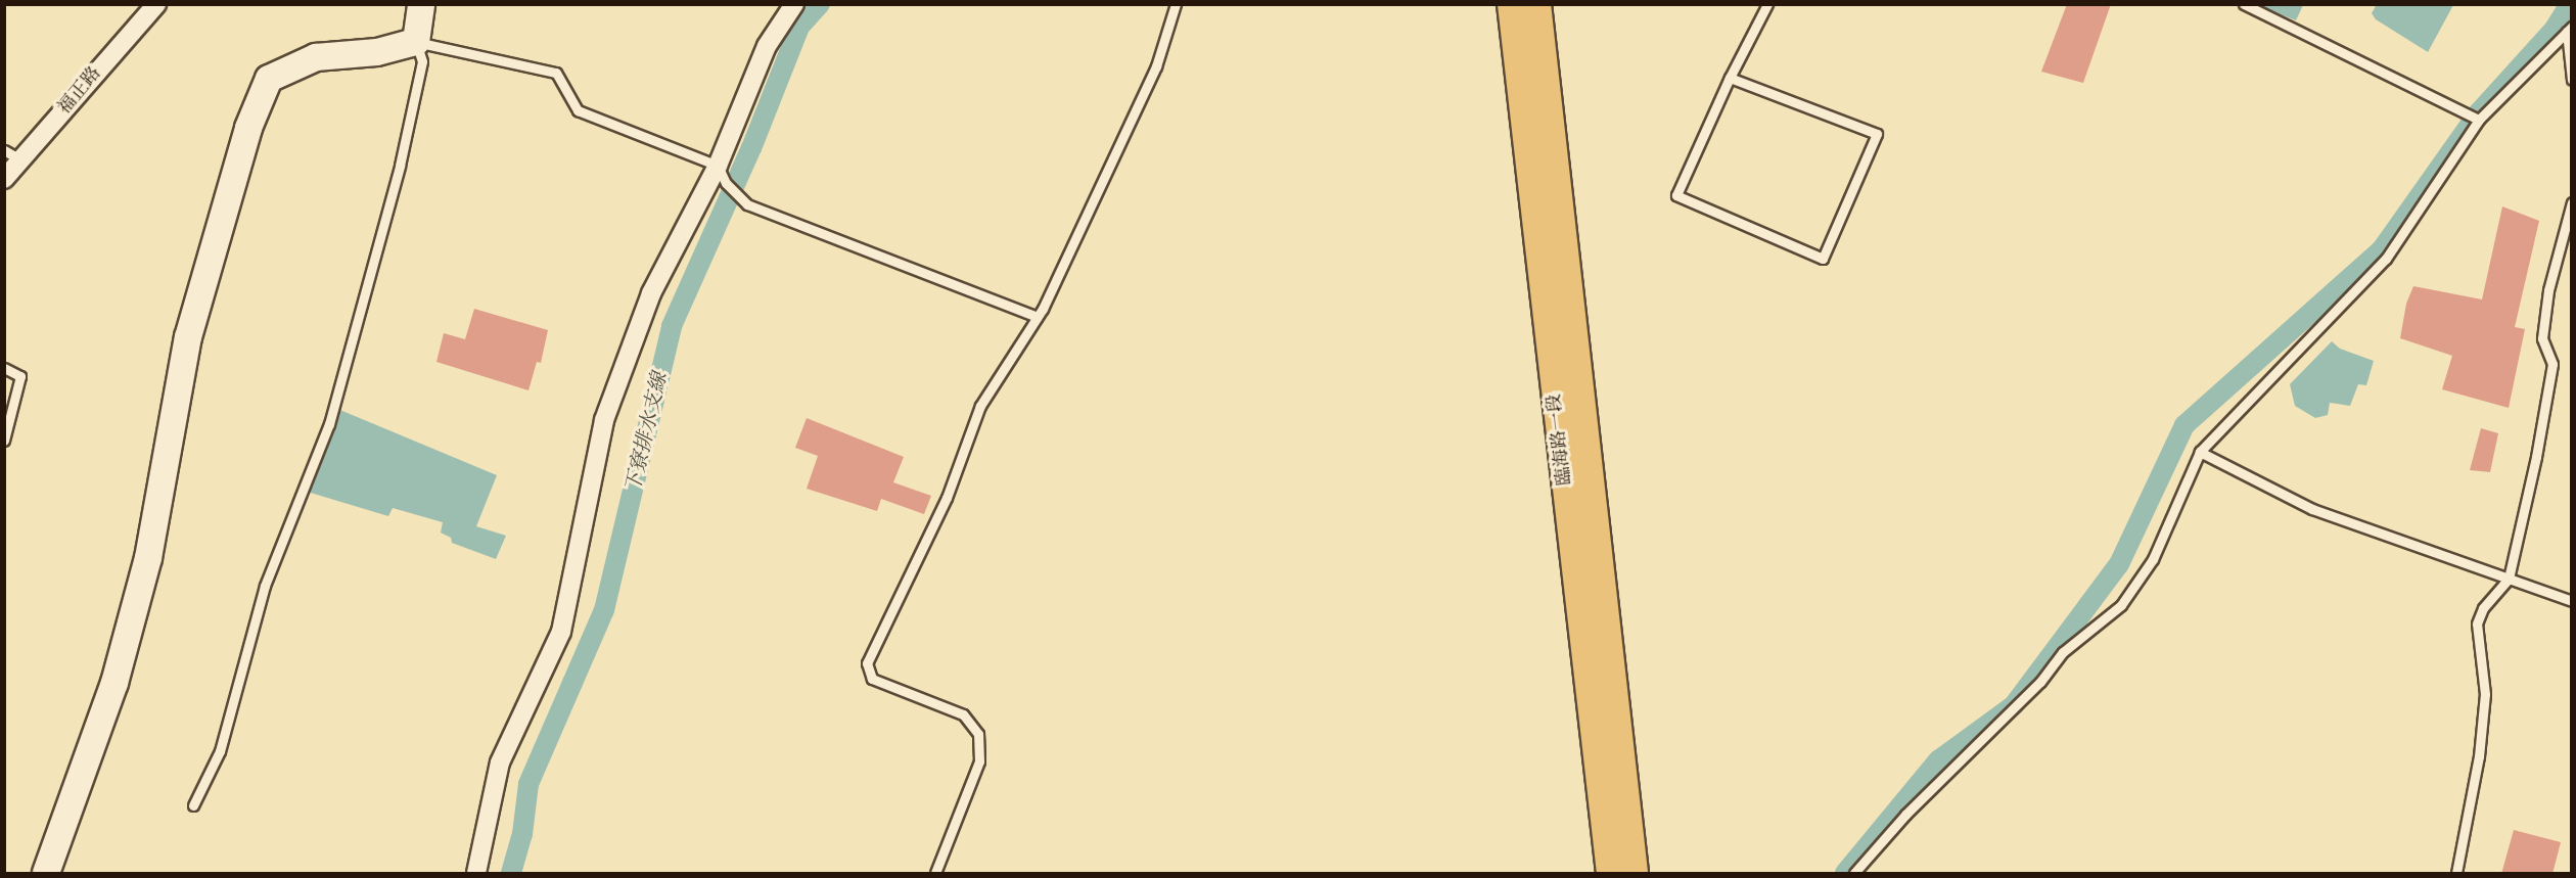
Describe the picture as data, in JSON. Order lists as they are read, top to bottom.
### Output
{
  "streets": {
    "main road": ["臨海路一段"],
    "street": ["福正路"]
  },
  "water": ["下寮排水支線"]
}
